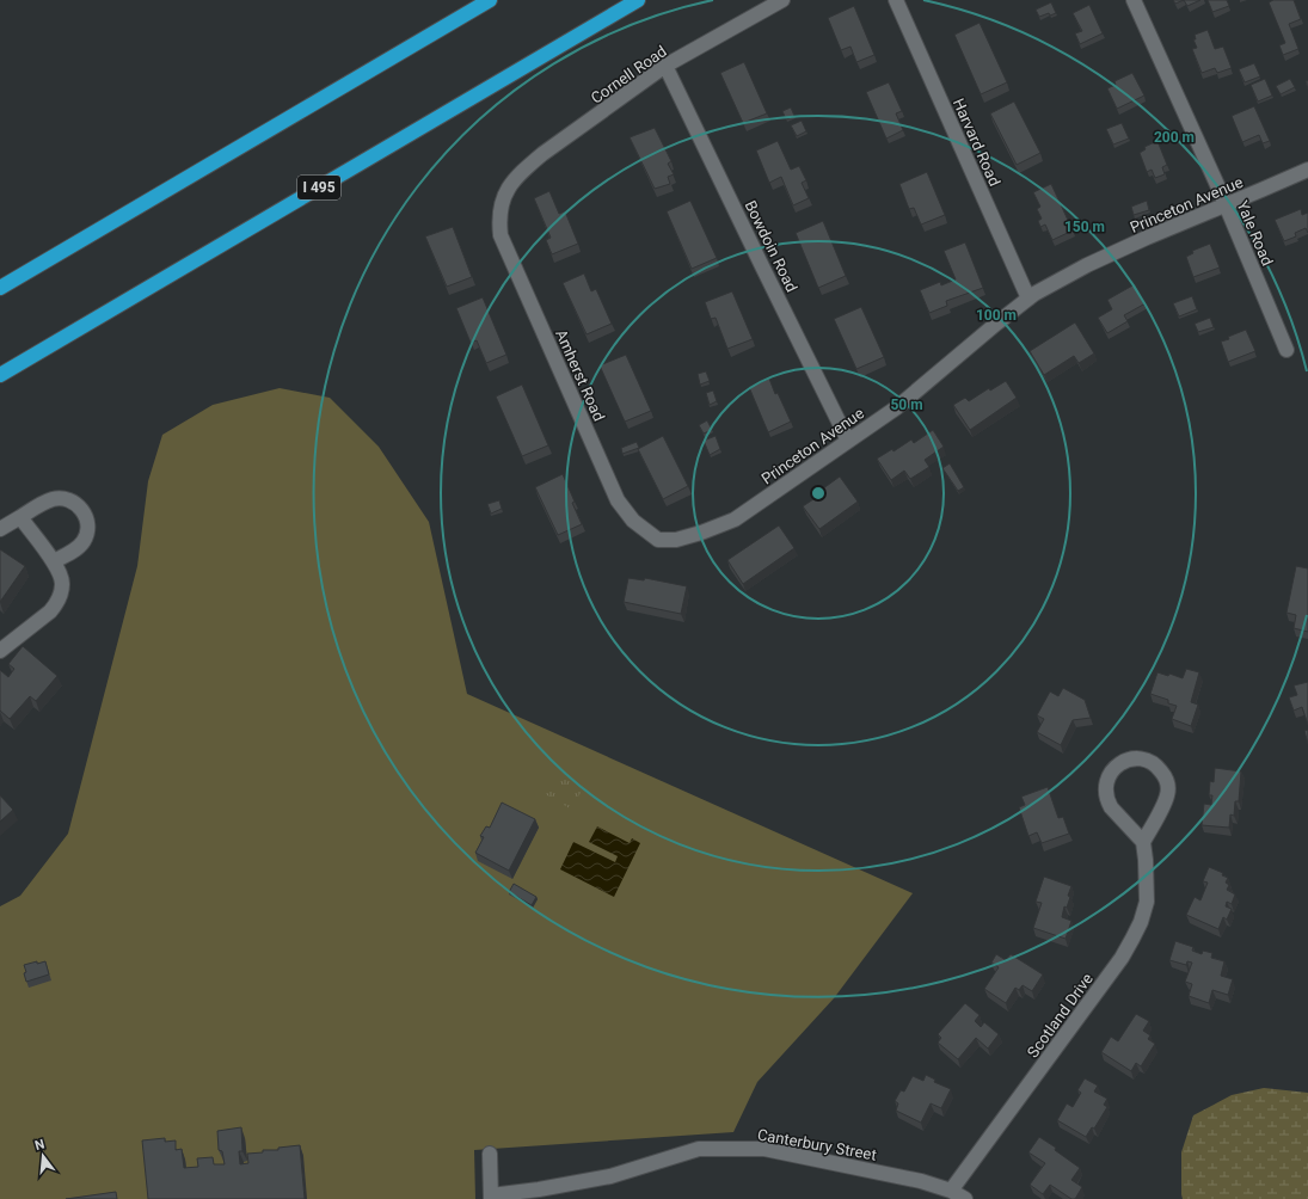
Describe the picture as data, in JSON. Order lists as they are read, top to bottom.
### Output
{
  "streets": {
    "highway": ["I 495"],
    "street": [
      "Cornell Road",
      "Harvard Road",
      "Princeton Avenue",
      "Yale Road",
      "Bowdoin Road",
      "Amherst Road",
      "Scotland Drive",
      "Canterbury Street"
    ]
  },
  "crossings": [
    ["Cornell Road", "Bowdoin Road"],
    ["Cornell Road", "Amherst Road"],
    ["Harvard Road", "Princeton Avenue"],
    ["Princeton Avenue", "Yale Road"],
    ["Princeton Avenue", "Bowdoin Road"],
    ["Princeton Avenue", "Amherst Road"],
    ["Scotland Drive", "Canterbury Street"]
  ],
  "north": "top",
  "rings": [
    "200 m",
    "150 m",
    "100 m",
    "50 m"
  ]
}
